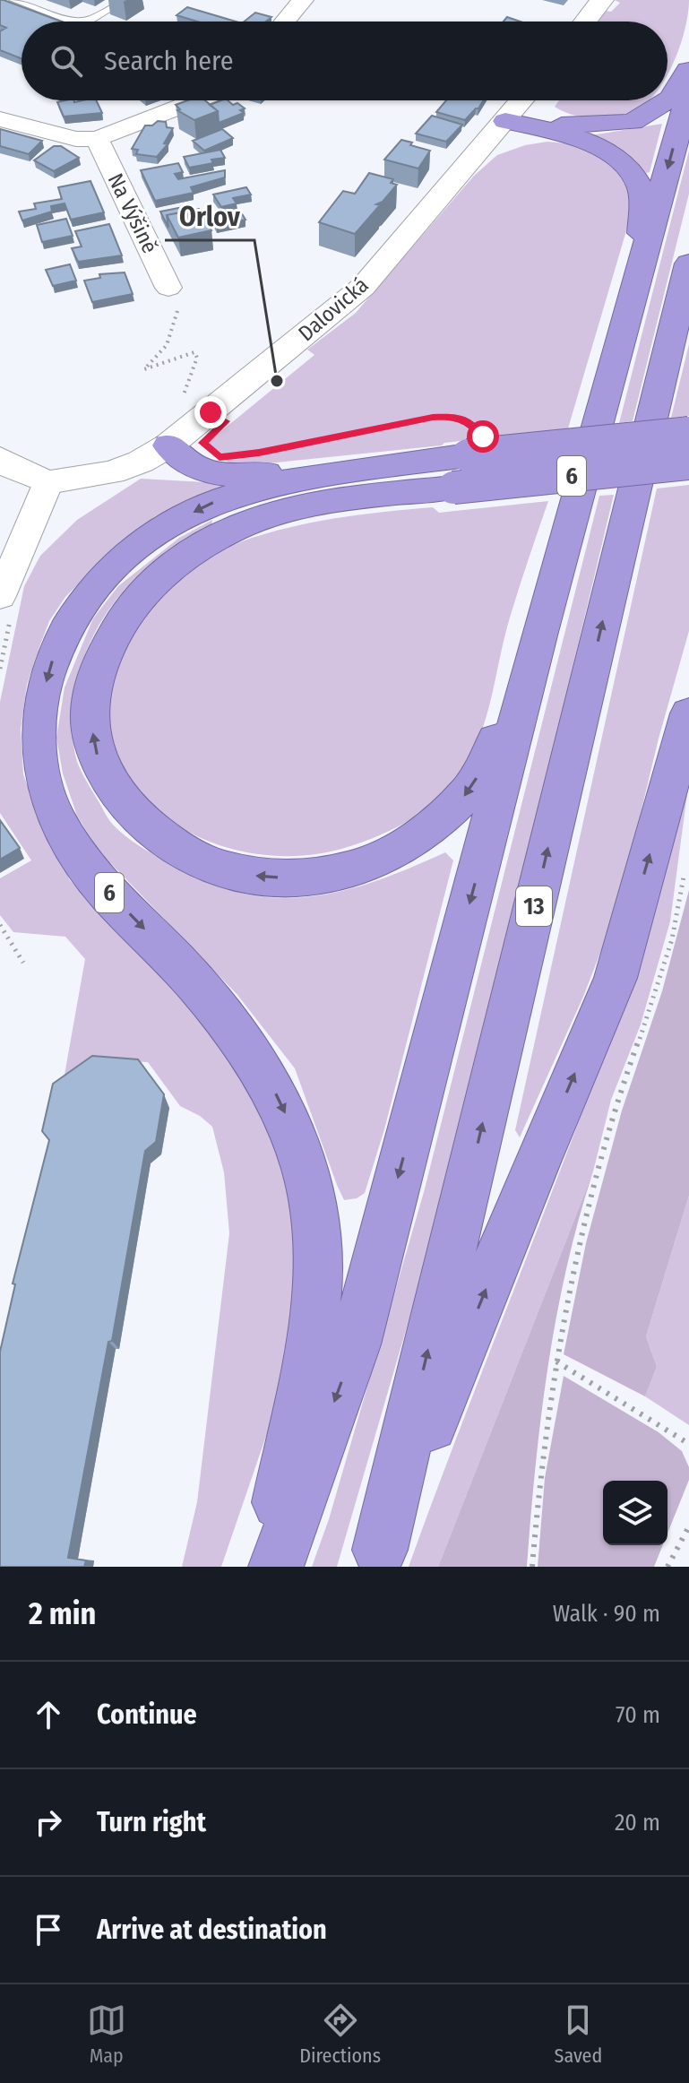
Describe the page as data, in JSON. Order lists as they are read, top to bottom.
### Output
{
  "streets": {
    "highway": ["6", "13"],
    "street": ["Na Výšině", "Dalovická"]
  },
  "places": ["Orlov"],
  "page": {
    "search": "Search here",
    "heading": ["2 min", "Walk · 90 m"],
    "list": [
      ["Continue", "70 m"],
      ["Turn right", "20 m"],
      "Arrive at destination"
    ],
    "nav": ["Map", "Directions", "Saved"]
  }
}
